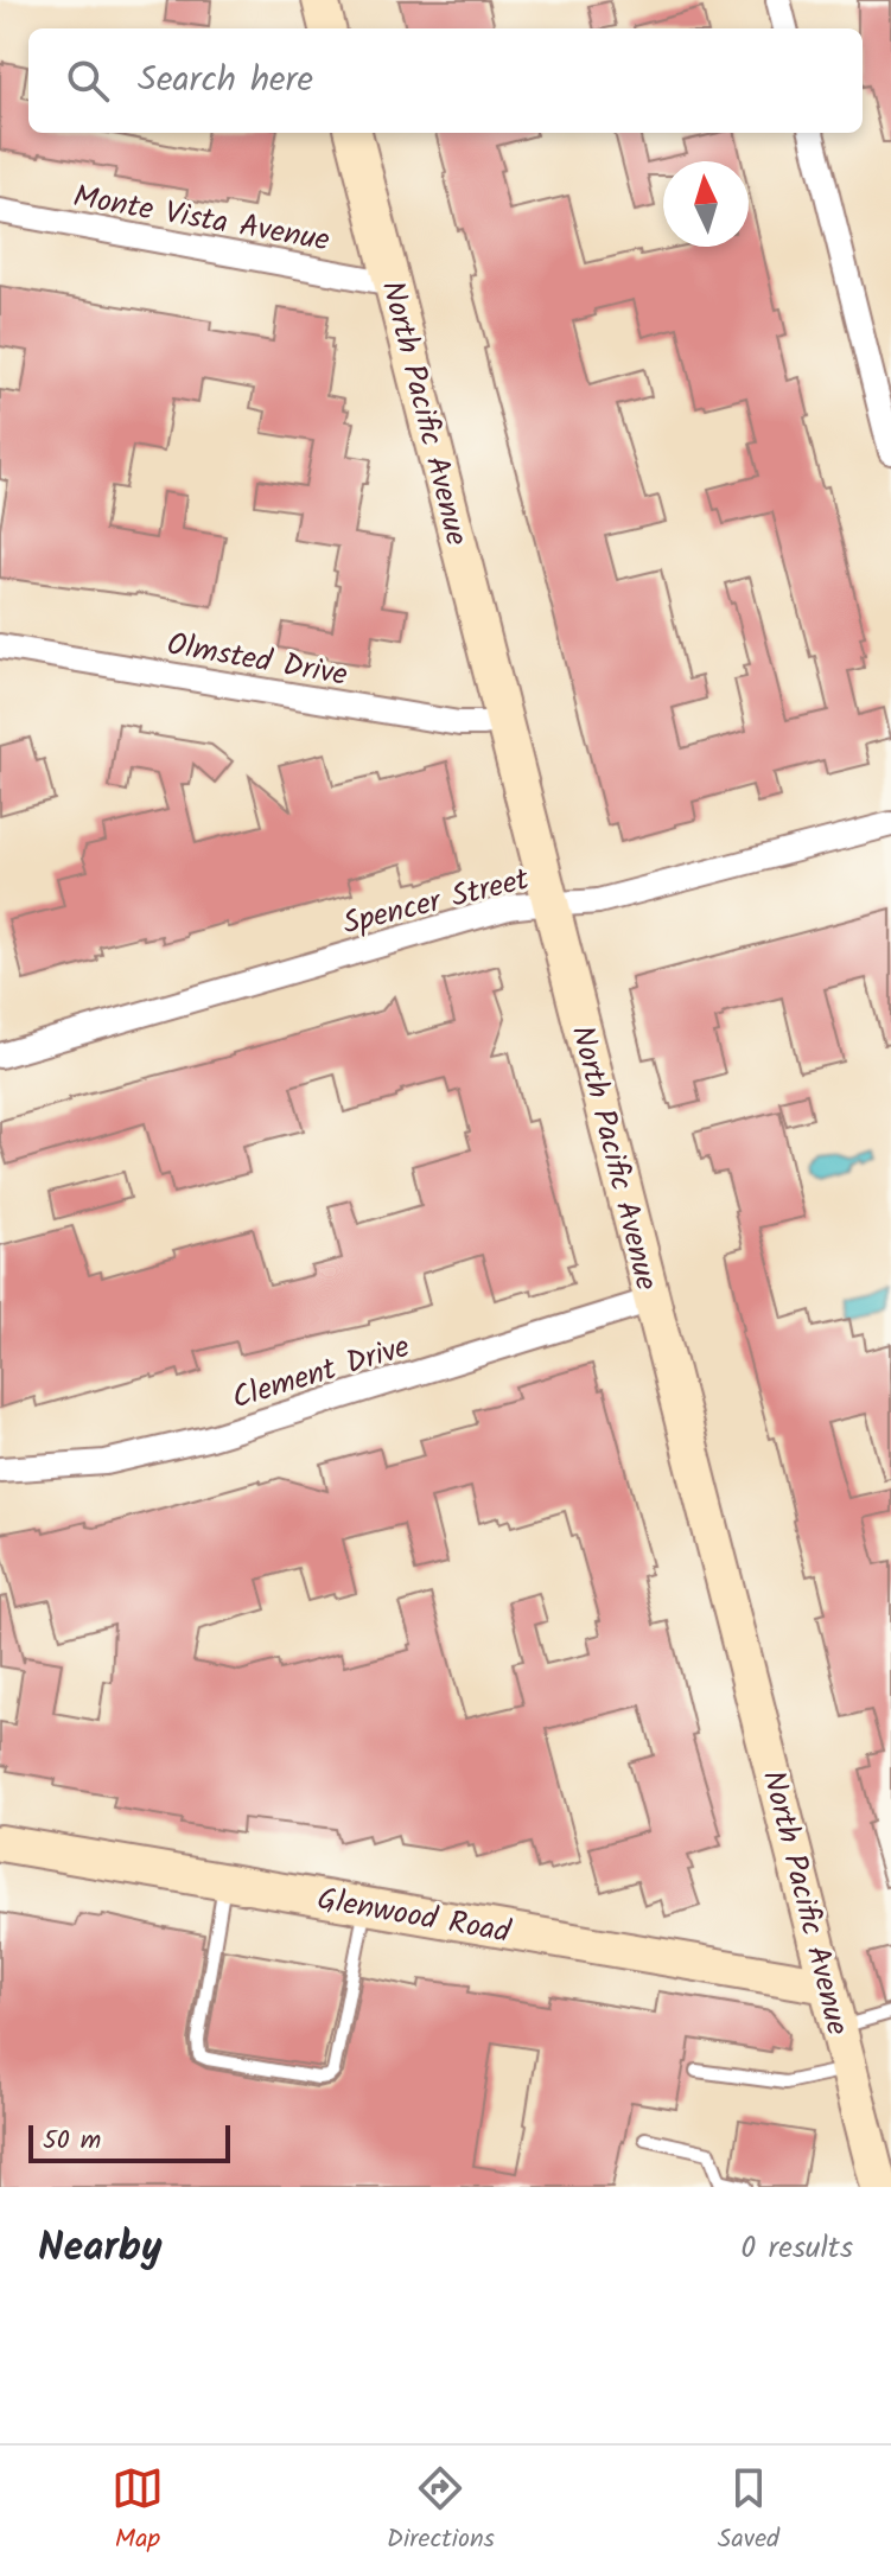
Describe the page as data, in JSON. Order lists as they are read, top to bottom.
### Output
{
  "streets": {
    "street": [
      "Monte Vista Avenue",
      "North Pacific Avenue",
      "Olmsted Drive",
      "Spencer Street",
      "Clement Drive",
      "Glenwood Road"
    ]
  },
  "crossings": [
    ["Monte Vista Avenue", "North Pacific Avenue"],
    ["North Pacific Avenue", "Olmsted Drive"],
    ["North Pacific Avenue", "Spencer Street"],
    ["North Pacific Avenue", "Clement Drive"],
    ["North Pacific Avenue", "Glenwood Road"]
  ],
  "scale_bar": "50 m",
  "north": "top",
  "page": {
    "search": "Search here",
    "scale": "50 m",
    "heading": ["Nearby", "0 results"],
    "nav": ["Map", "Directions", "Saved"]
  }
}
